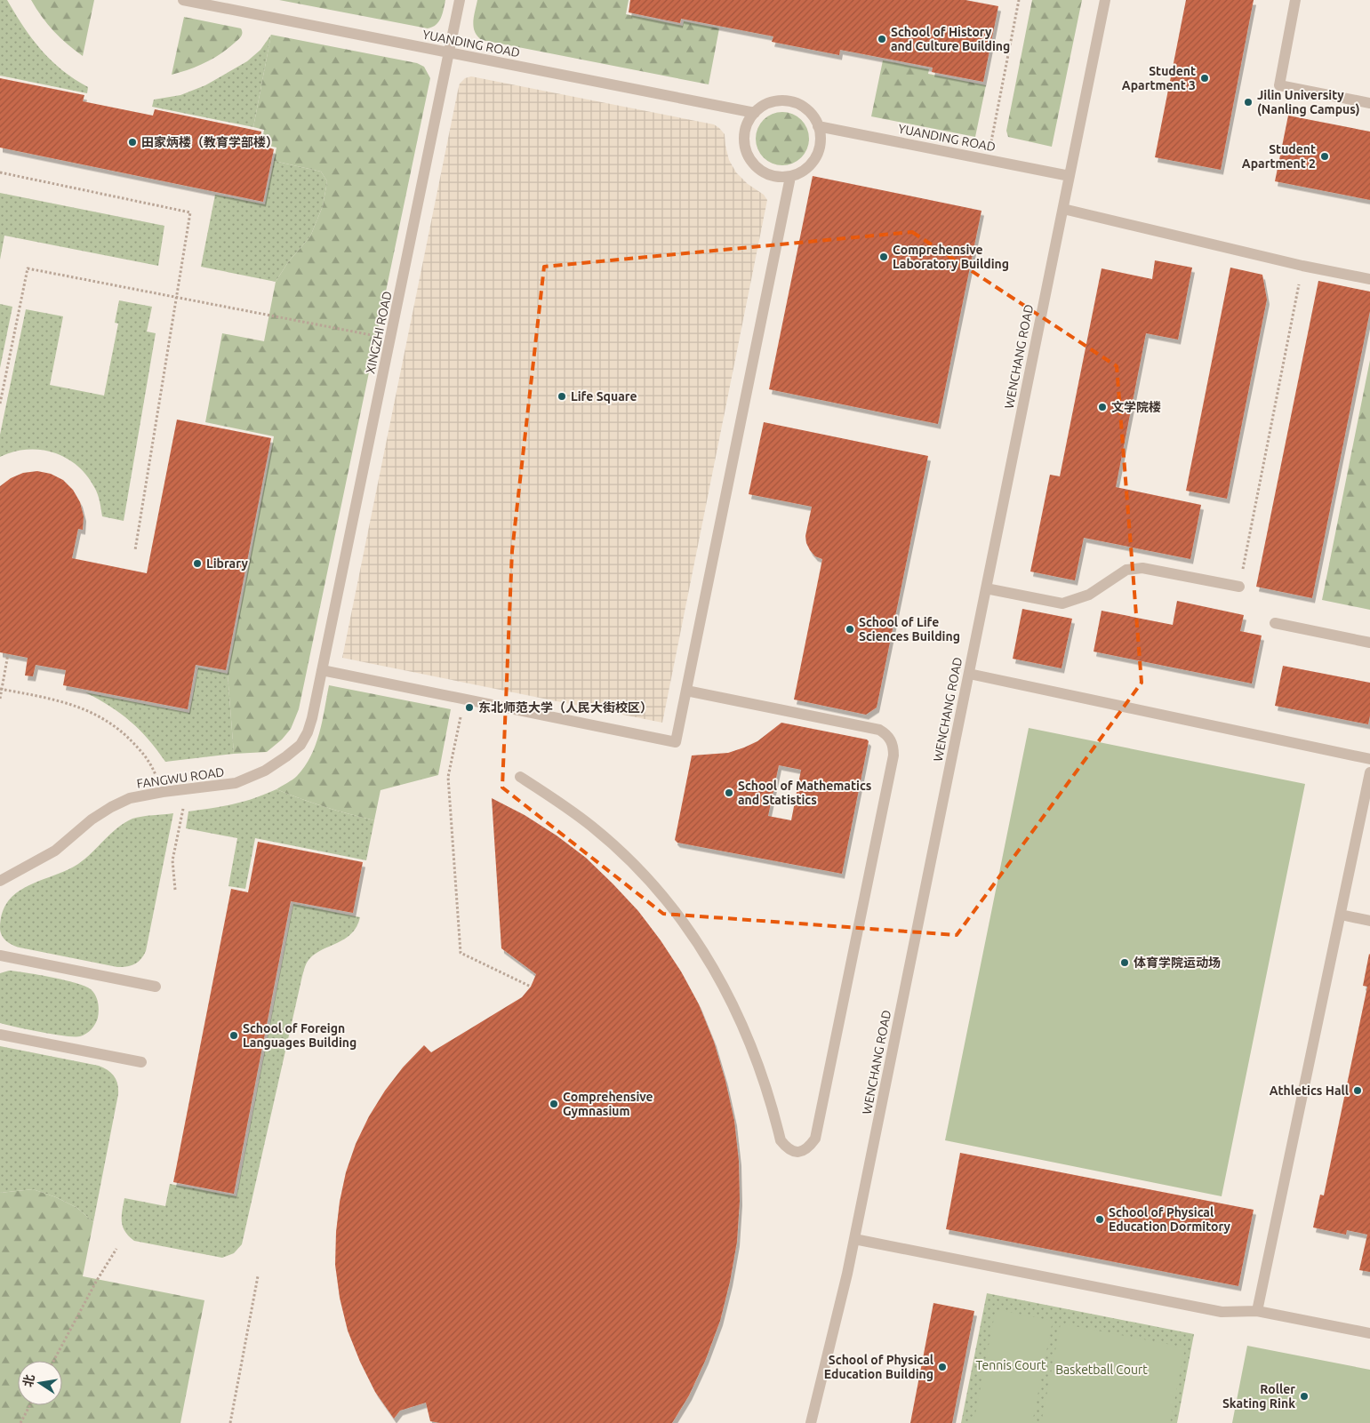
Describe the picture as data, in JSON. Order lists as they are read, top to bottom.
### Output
{
  "streets": {
    "street": [
      "YUANDING ROAD",
      "XINGZHI ROAD",
      "WENCHANG ROAD",
      "FANGWU ROAD"
    ]
  },
  "crossings": [
    ["YUANDING ROAD", "XINGZHI ROAD"],
    ["YUANDING ROAD", "WENCHANG ROAD"],
    ["XINGZHI ROAD", "FANGWU ROAD"]
  ],
  "parks": ["Tennis Court", "Basketball Court"],
  "places": [
    "School of History and Culture Building",
    "Student Apartment 3",
    "Jilin University (Nanling Campus)",
    "田家炳楼（教育学部楼）",
    "Student Apartment 2",
    "Comprehensive Laboratory Building",
    "Life Square",
    "文学院楼",
    "Library",
    "School of Life Sciences Building",
    "东北师范大学（人民大街校区）",
    "School of Mathematics and Statistics",
    "体育学院运动场",
    "School of Foreign Languages Building",
    "Athletics Hall",
    "Comprehensive Gymnasium",
    "School of Physical Education Dormitory",
    "School of Physical Education Building",
    "Roller Skating Rink"
  ],
  "north": "left"
}
